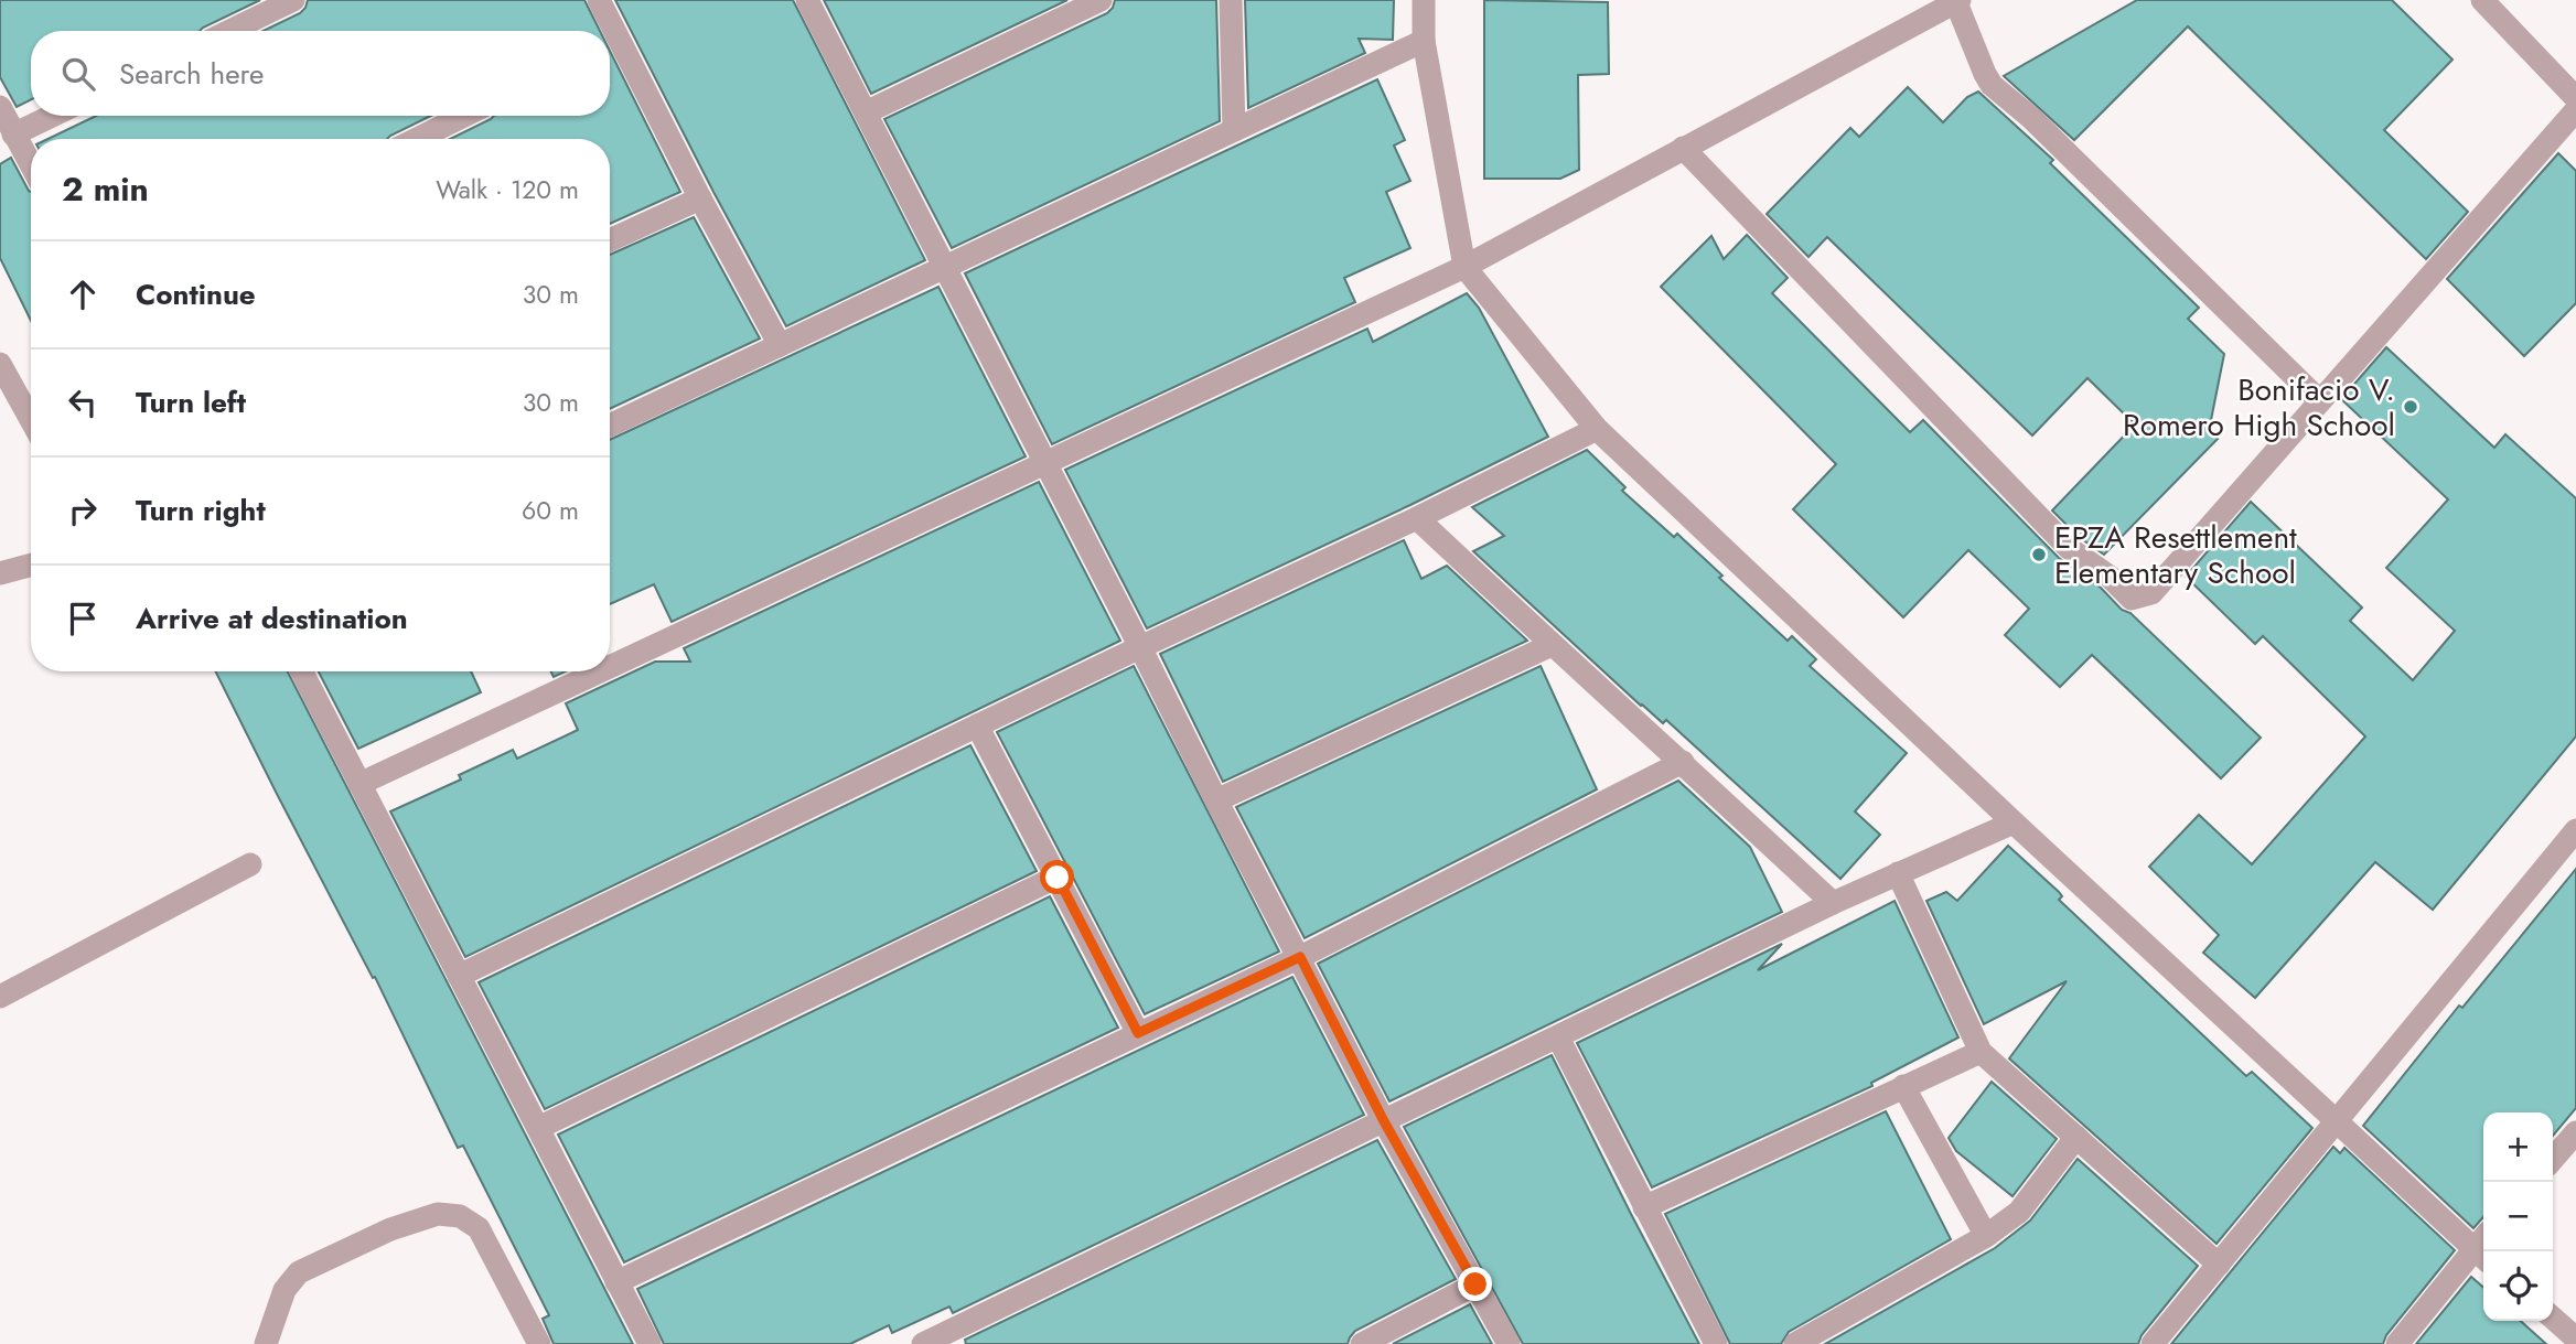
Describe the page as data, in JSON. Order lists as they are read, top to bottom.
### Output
{
  "places": ["Bonifacio V. Romero High School", "EPZA Resettlement Elementary School"],
  "page": {
    "search": "Search here",
    "heading": ["2 min", "Walk · 120 m"],
    "list": [
      ["Continue", "30 m"],
      ["Turn left", "30 m"],
      ["Turn right", "60 m"],
      "Arrive at destination"
    ],
    "map_buttons": ["+", "−"]
  }
}
